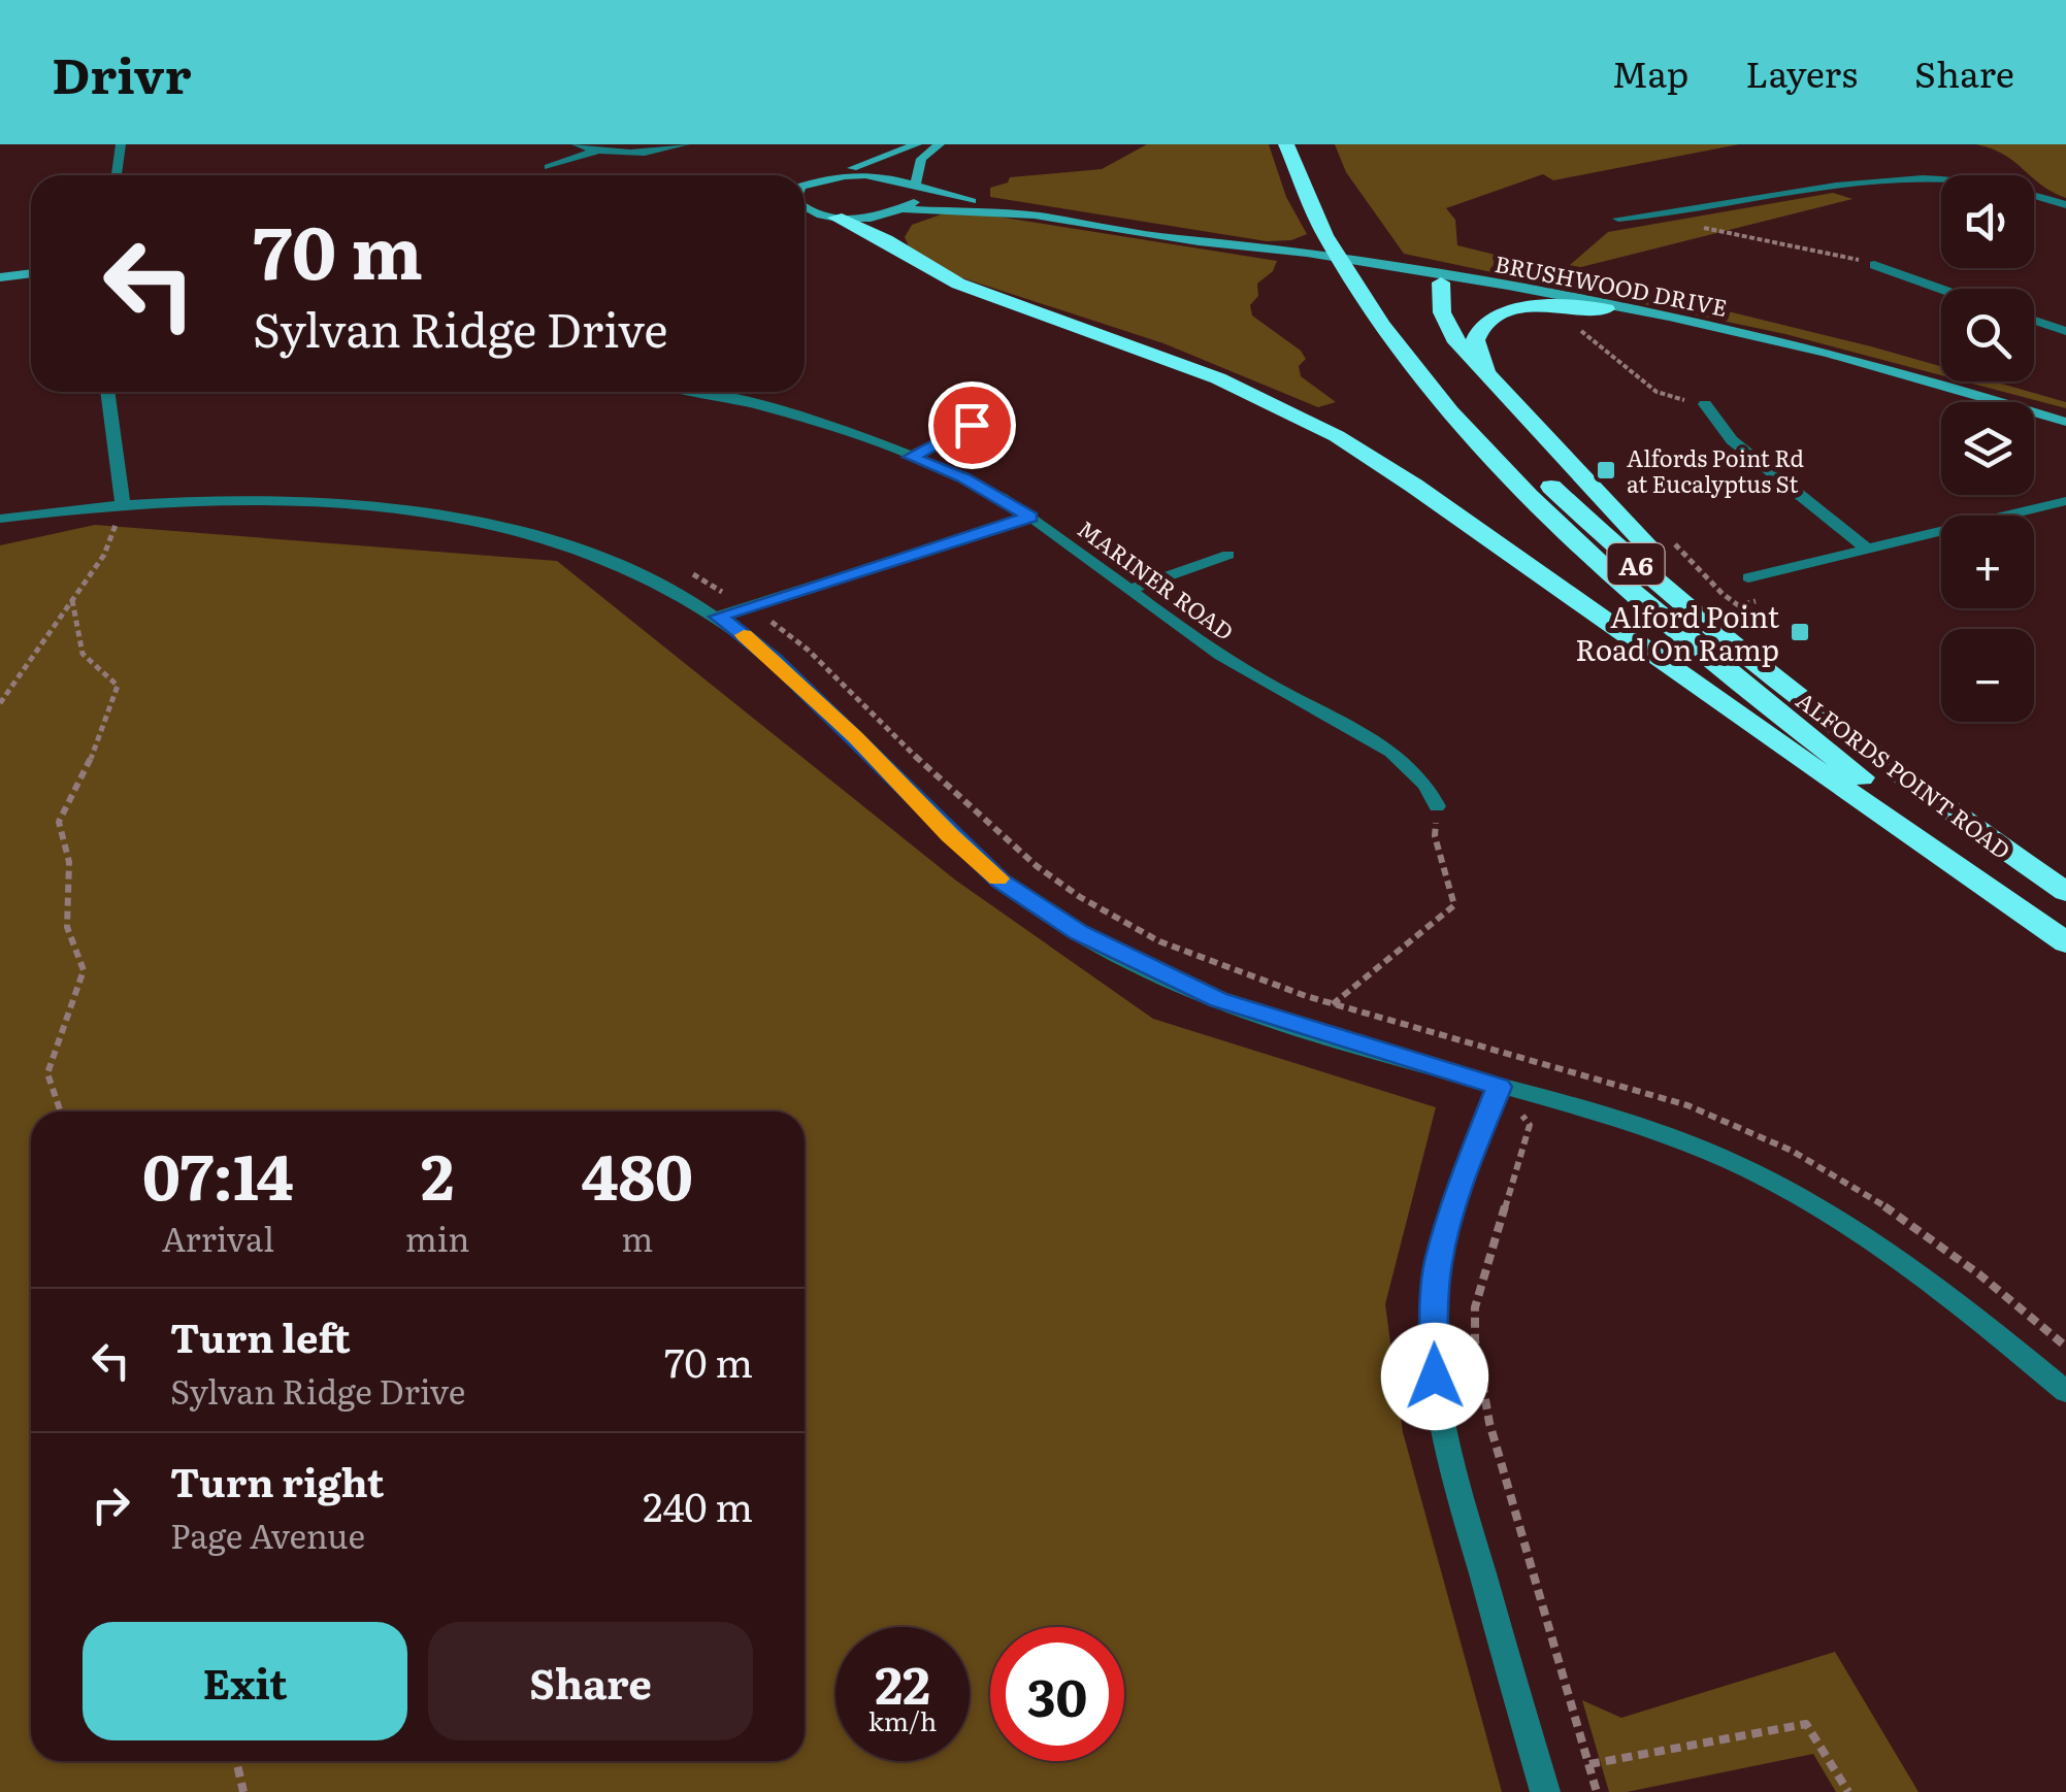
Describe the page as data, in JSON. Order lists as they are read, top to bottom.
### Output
{
  "streets": {
    "highway": ["A6", "ALFORDS POINT ROAD"],
    "street": ["BRUSHWOOD DRIVE", "MARINER ROAD"]
  },
  "places": {
    "transit": ["Alfords Point Rd at Eucalyptus St", "Alford Point Road On Ramp"]
  },
  "page": {
    "header": "Drivr",
    "nav": ["Map", "Layers", "Share"],
    "map_buttons": ["+", "−"],
    "turn": ["70 m", "Sylvan Ridge Drive"],
    "eta": [
      "07:14",
      "Arrival",
      "2",
      "min",
      "480",
      "m"
    ],
    "list": [
      {
        "name": "Turn left",
        "note": "Sylvan Ridge Drive",
        "value": "70 m"
      },
      {
        "name": "Turn right",
        "note": "Page Avenue",
        "value": "240 m"
      }
    ],
    "buttons": ["Exit", "Share"],
    "speed": "22 km/h",
    "limit": "30"
  }
}
